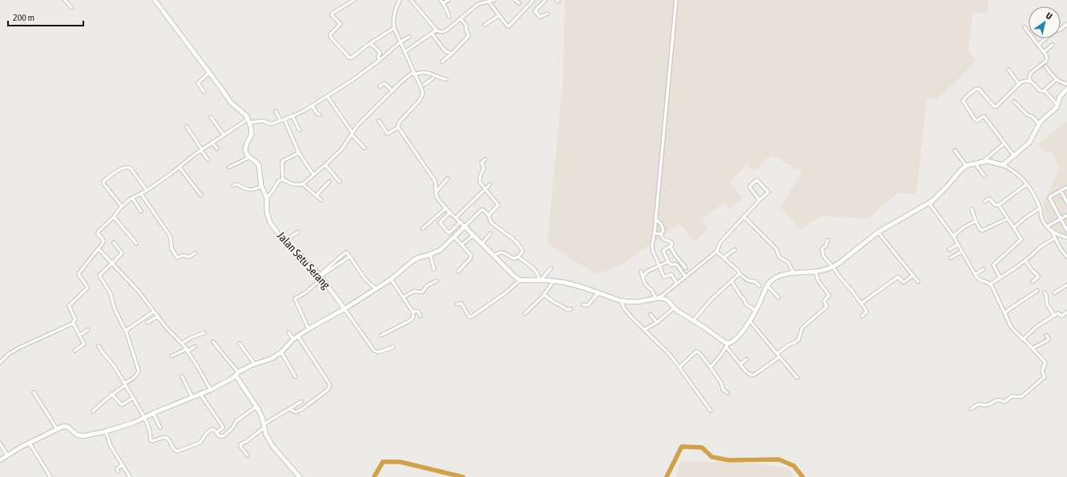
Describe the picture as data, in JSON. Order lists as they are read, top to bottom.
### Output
{
  "streets": {
    "street": ["Jalan Setu Serang"]
  },
  "scale_bar": "200 m",
  "north": "top right"
}
